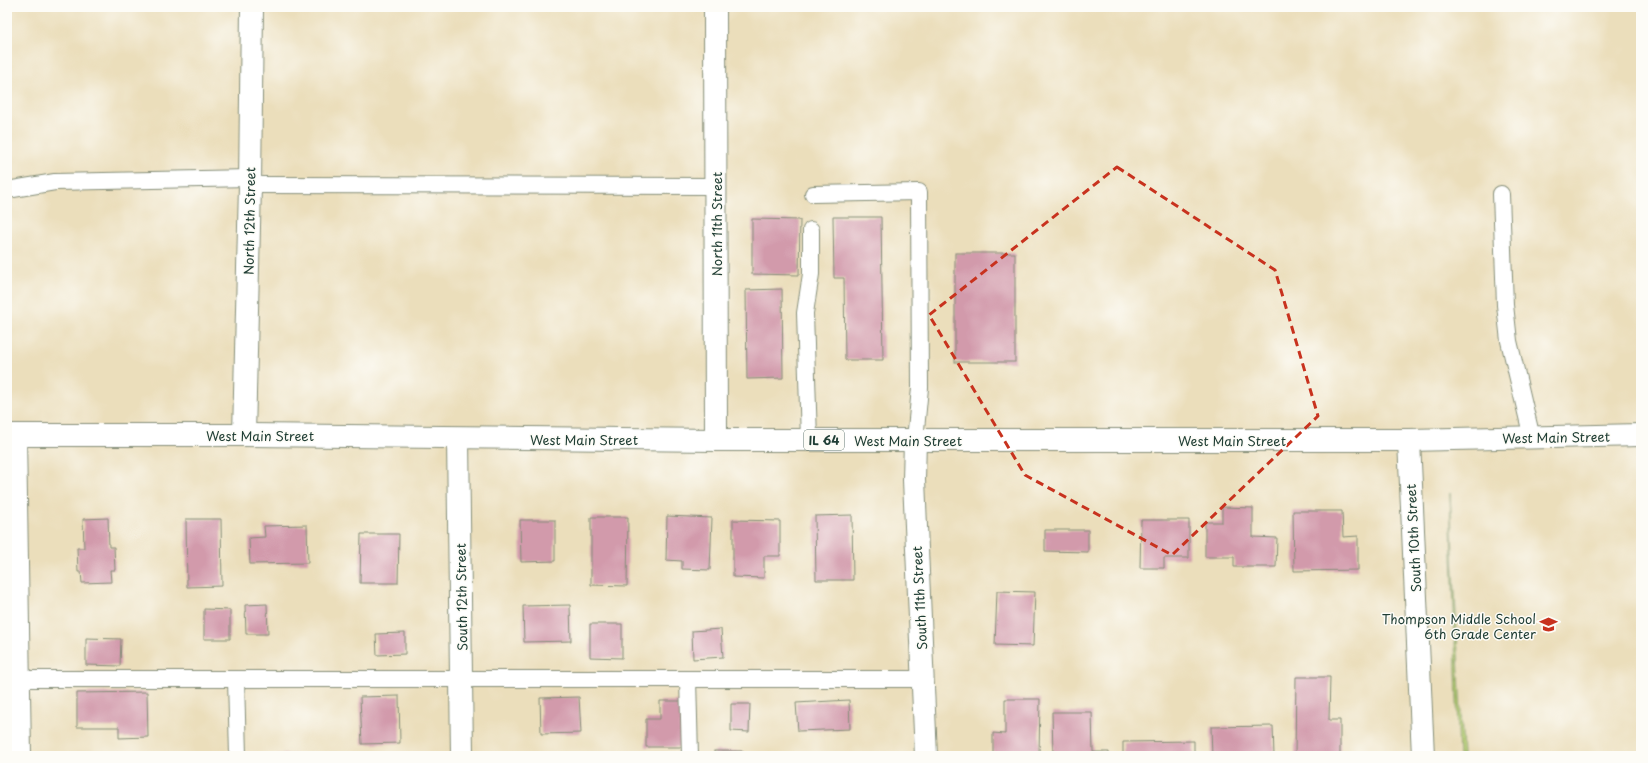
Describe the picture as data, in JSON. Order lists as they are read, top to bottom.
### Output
{
  "streets": {
    "street": [
      "North 12th Street",
      "North 11th Street",
      "West Main Street",
      "IL 64",
      "South 10th Street",
      "South 12th Street",
      "South 11th Street"
    ]
  },
  "crossings": [
    ["North 12th Street", "West Main Street"],
    ["North 11th Street", "West Main Street"],
    ["West Main Street", "South 10th Street"],
    ["West Main Street", "South 12th Street"],
    ["West Main Street", "South 11th Street"]
  ],
  "places": {
    "school or university": ["Thompson Middle School 6th Grade Center"]
  }
}
